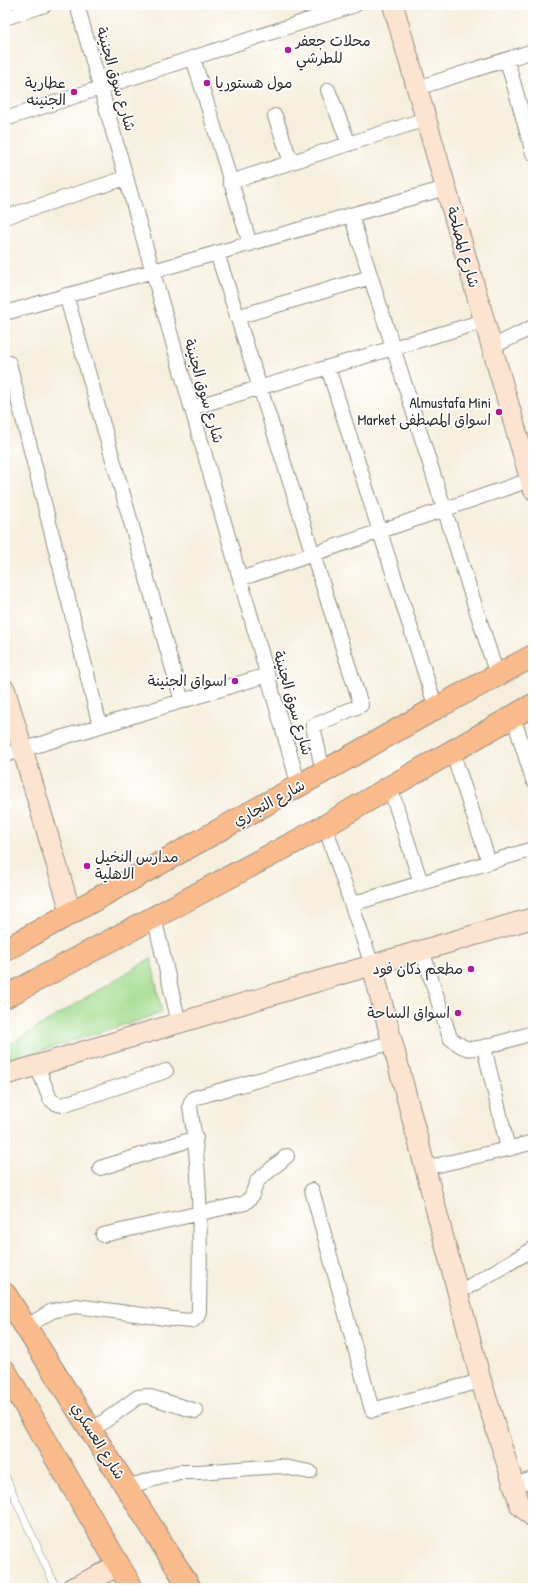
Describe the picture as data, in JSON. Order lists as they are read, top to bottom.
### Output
{
  "streets": {
    "main road": ["شارع التجاري", "شارع العسكري"],
    "street": ["شارع سوق الجنينة", "شارع المصلحة"]
  },
  "crossings": [
    ["شارع سوق الجنينة", "شارع التجاري"]
  ],
  "places": [
    "محلات جعفر للطرشي",
    "مول هستوريا",
    "عطارية الجنينه",
    "Almustafa Mini Market اسواق المصطفى",
    "اسواق الجنينة",
    "مدارس النخيل الاهلية",
    "مطعم دكان فود",
    "اسواق الساحة"
  ]
}
